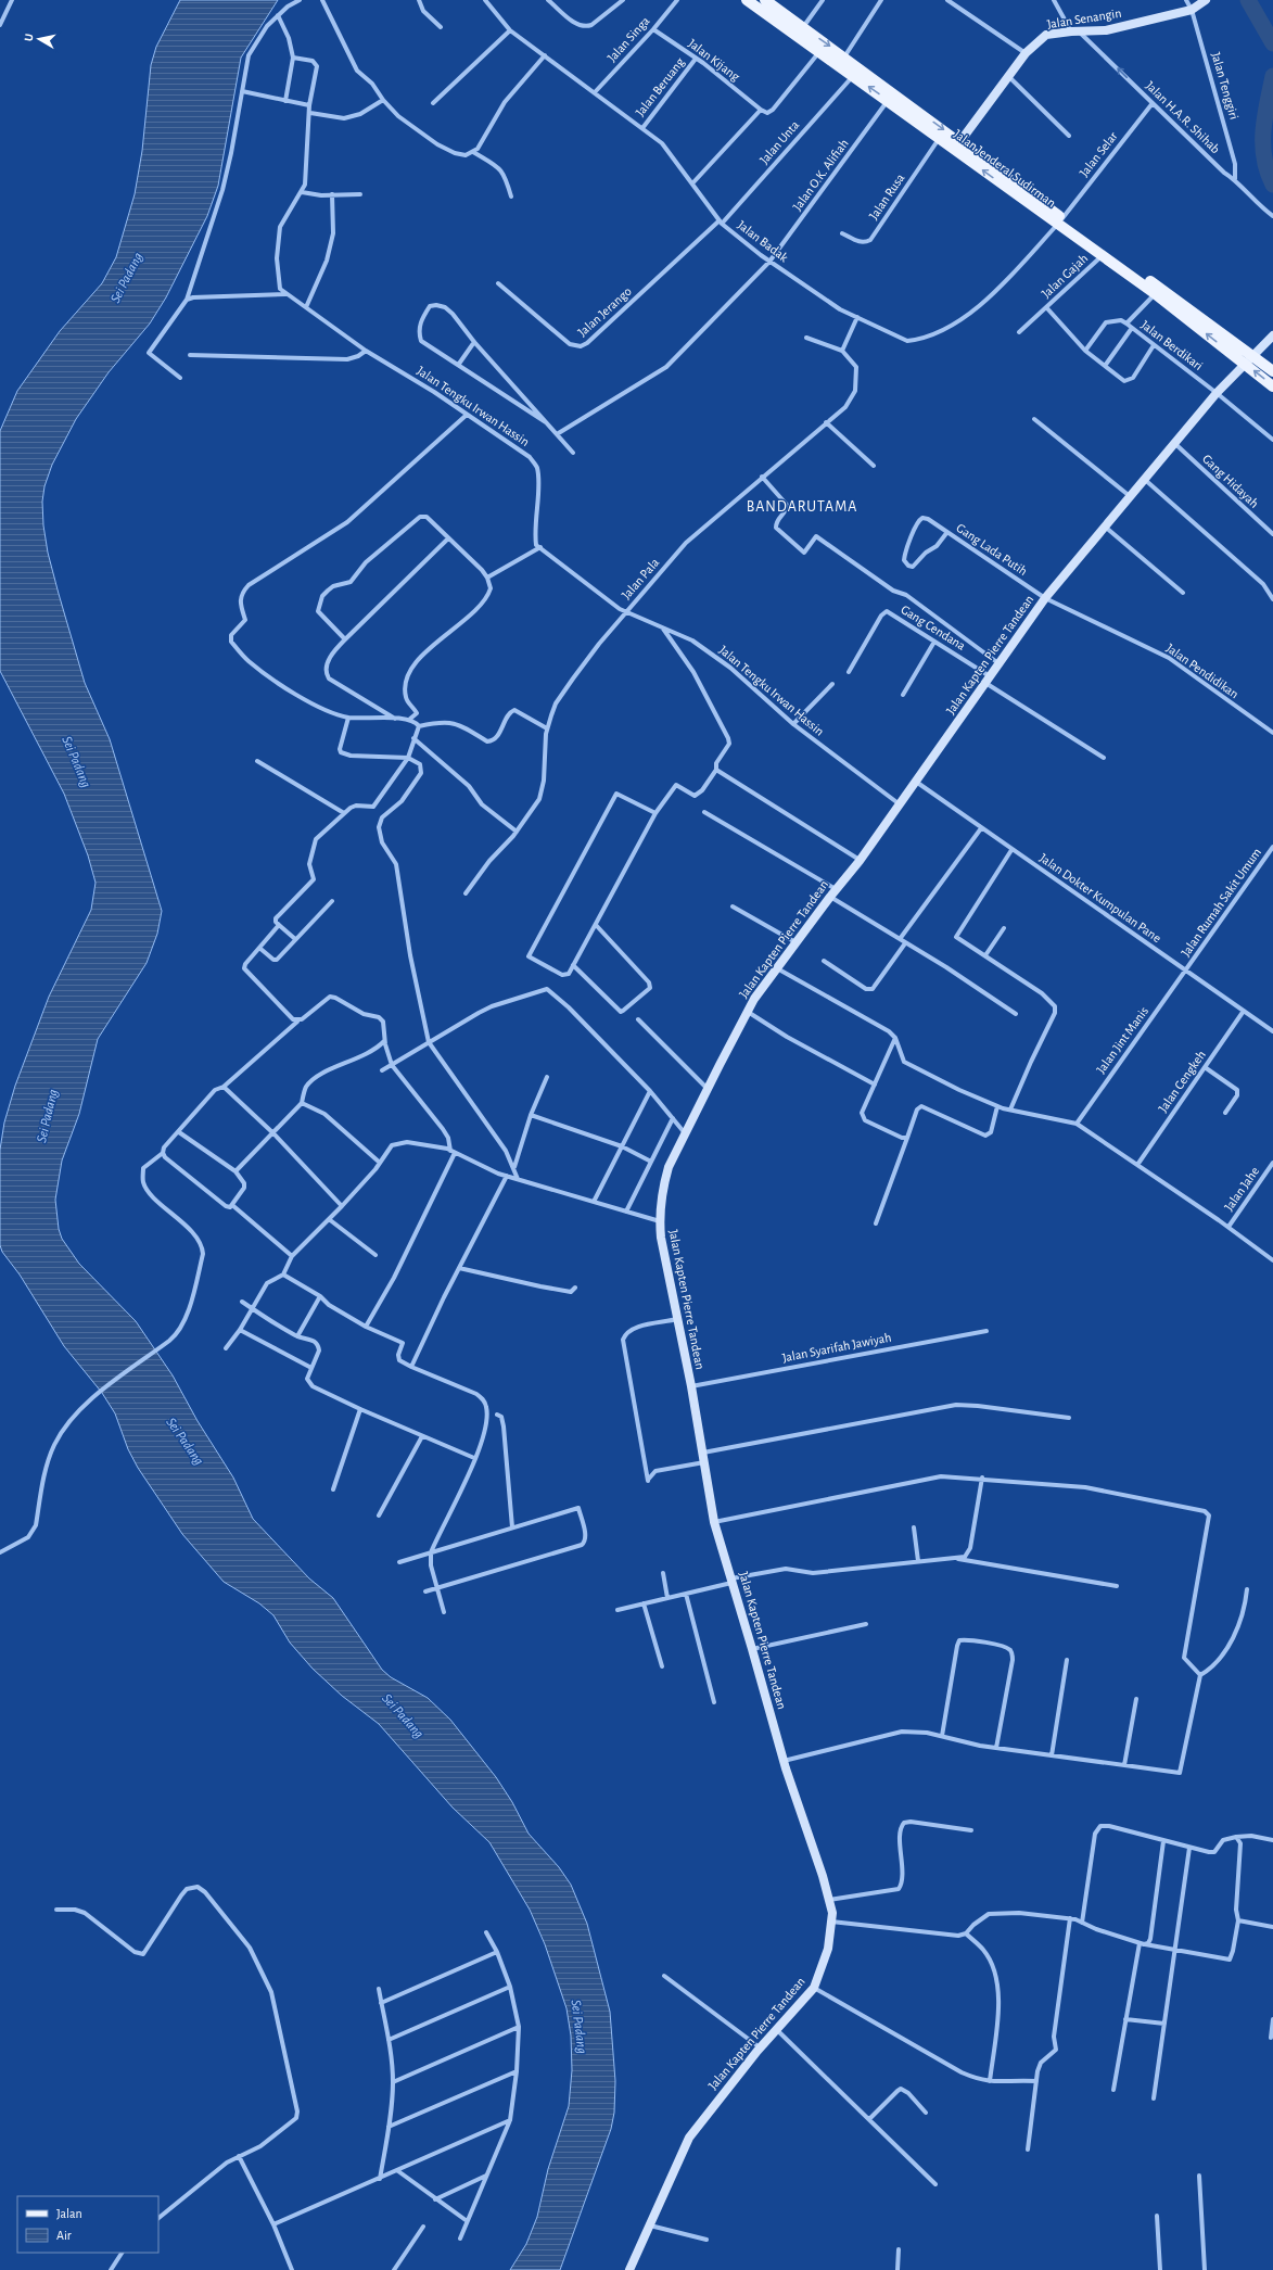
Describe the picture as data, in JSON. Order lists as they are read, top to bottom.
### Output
{
  "streets": {
    "main road": ["Jalan Senangin", "Jalan Jenderal Sudirman", "Jalan Kapten Pierre Tandean"],
    "street": [
      "Jalan Singa",
      "Jalan Kijang",
      "Jalan Tenggiri",
      "Jalan Beruang",
      "Jalan H.A.R. Shihab",
      "Jalan Unta",
      "Jalan Selar",
      "Jalan O.K. Alifiah",
      "Jalan Rusa",
      "Jalan Badak",
      "Jalan Gajah",
      "Jalan Jerango",
      "Jalan Berdikari",
      "Jalan Tengku Irwan Hassin",
      "Gang Hidayah",
      "Gang Lada Putih",
      "Jalan Pala",
      "Gang Cendana",
      "Jalan Pendidikan",
      "Jalan Dokter Kumpulan Pane",
      "Jalan Rumah Sakit Umum",
      "Jalan Jint Manis",
      "Jalan Cengkeh",
      "Jalan Jahe",
      "Jalan Syarifah Jawiyah"
    ]
  },
  "crossings": [
    ["Jalan Senangin", "Jalan Tenggiri"],
    ["Jalan Senangin", "Jalan H.A.R. Shihab"],
    ["Jalan Senangin", "Jalan Jenderal Sudirman"],
    ["Jalan Singa", "Jalan Kijang"],
    ["Jalan Singa", "Jalan Badak"],
    ["Jalan Kijang", "Jalan Beruang"],
    ["Jalan Tenggiri", "Jalan H.A.R. Shihab"],
    ["Jalan Beruang", "Jalan Badak"],
    ["Jalan H.A.R. Shihab", "Jalan Selar"],
    ["Jalan Unta", "Jalan Jenderal Sudirman"],
    ["Jalan Unta", "Jalan Badak"],
    ["Jalan Unta", "Jalan Jerango"],
    ["Jalan Selar", "Jalan Jenderal Sudirman"],
    ["Jalan Selar", "Jalan Badak"],
    ["Jalan Jenderal Sudirman", "Jalan O.K. Alifiah"],
    ["Jalan Jenderal Sudirman", "Jalan Rusa"],
    ["Jalan Jenderal Sudirman", "Jalan Badak"],
    ["Jalan Jenderal Sudirman", "Jalan Gajah"],
    ["Jalan Jenderal Sudirman", "Jalan Berdikari"],
    ["Jalan Jenderal Sudirman", "Jalan Kapten Pierre Tandean"],
    ["Jalan O.K. Alifiah", "Jalan Badak"],
    ["Jalan Badak", "Jalan Jerango"],
    ["Jalan Gajah", "Jalan Berdikari"],
    ["Jalan Berdikari", "Jalan Kapten Pierre Tandean"],
    ["Jalan Tengku Irwan Hassin", "Jalan Pala"],
    ["Jalan Tengku Irwan Hassin", "Jalan Kapten Pierre Tandean"],
    ["Gang Hidayah", "Jalan Kapten Pierre Tandean"],
    ["Gang Lada Putih", "Jalan Kapten Pierre Tandean"],
    ["Gang Lada Putih", "Jalan Pendidikan"],
    ["Gang Cendana", "Jalan Kapten Pierre Tandean"],
    ["Jalan Kapten Pierre Tandean", "Jalan Pendidikan"],
    ["Jalan Kapten Pierre Tandean", "Jalan Dokter Kumpulan Pane"],
    ["Jalan Kapten Pierre Tandean", "Jalan Syarifah Jawiyah"],
    ["Jalan Dokter Kumpulan Pane", "Jalan Rumah Sakit Umum"],
    ["Jalan Dokter Kumpulan Pane", "Jalan Jint Manis"],
    ["Jalan Dokter Kumpulan Pane", "Jalan Cengkeh"],
    ["Jalan Rumah Sakit Umum", "Jalan Jint Manis"]
  ],
  "districts": ["BANDARUTAMA"],
  "water": ["Sei Padang"],
  "legend": ["Jalan", "Air"],
  "north": "left"
}
